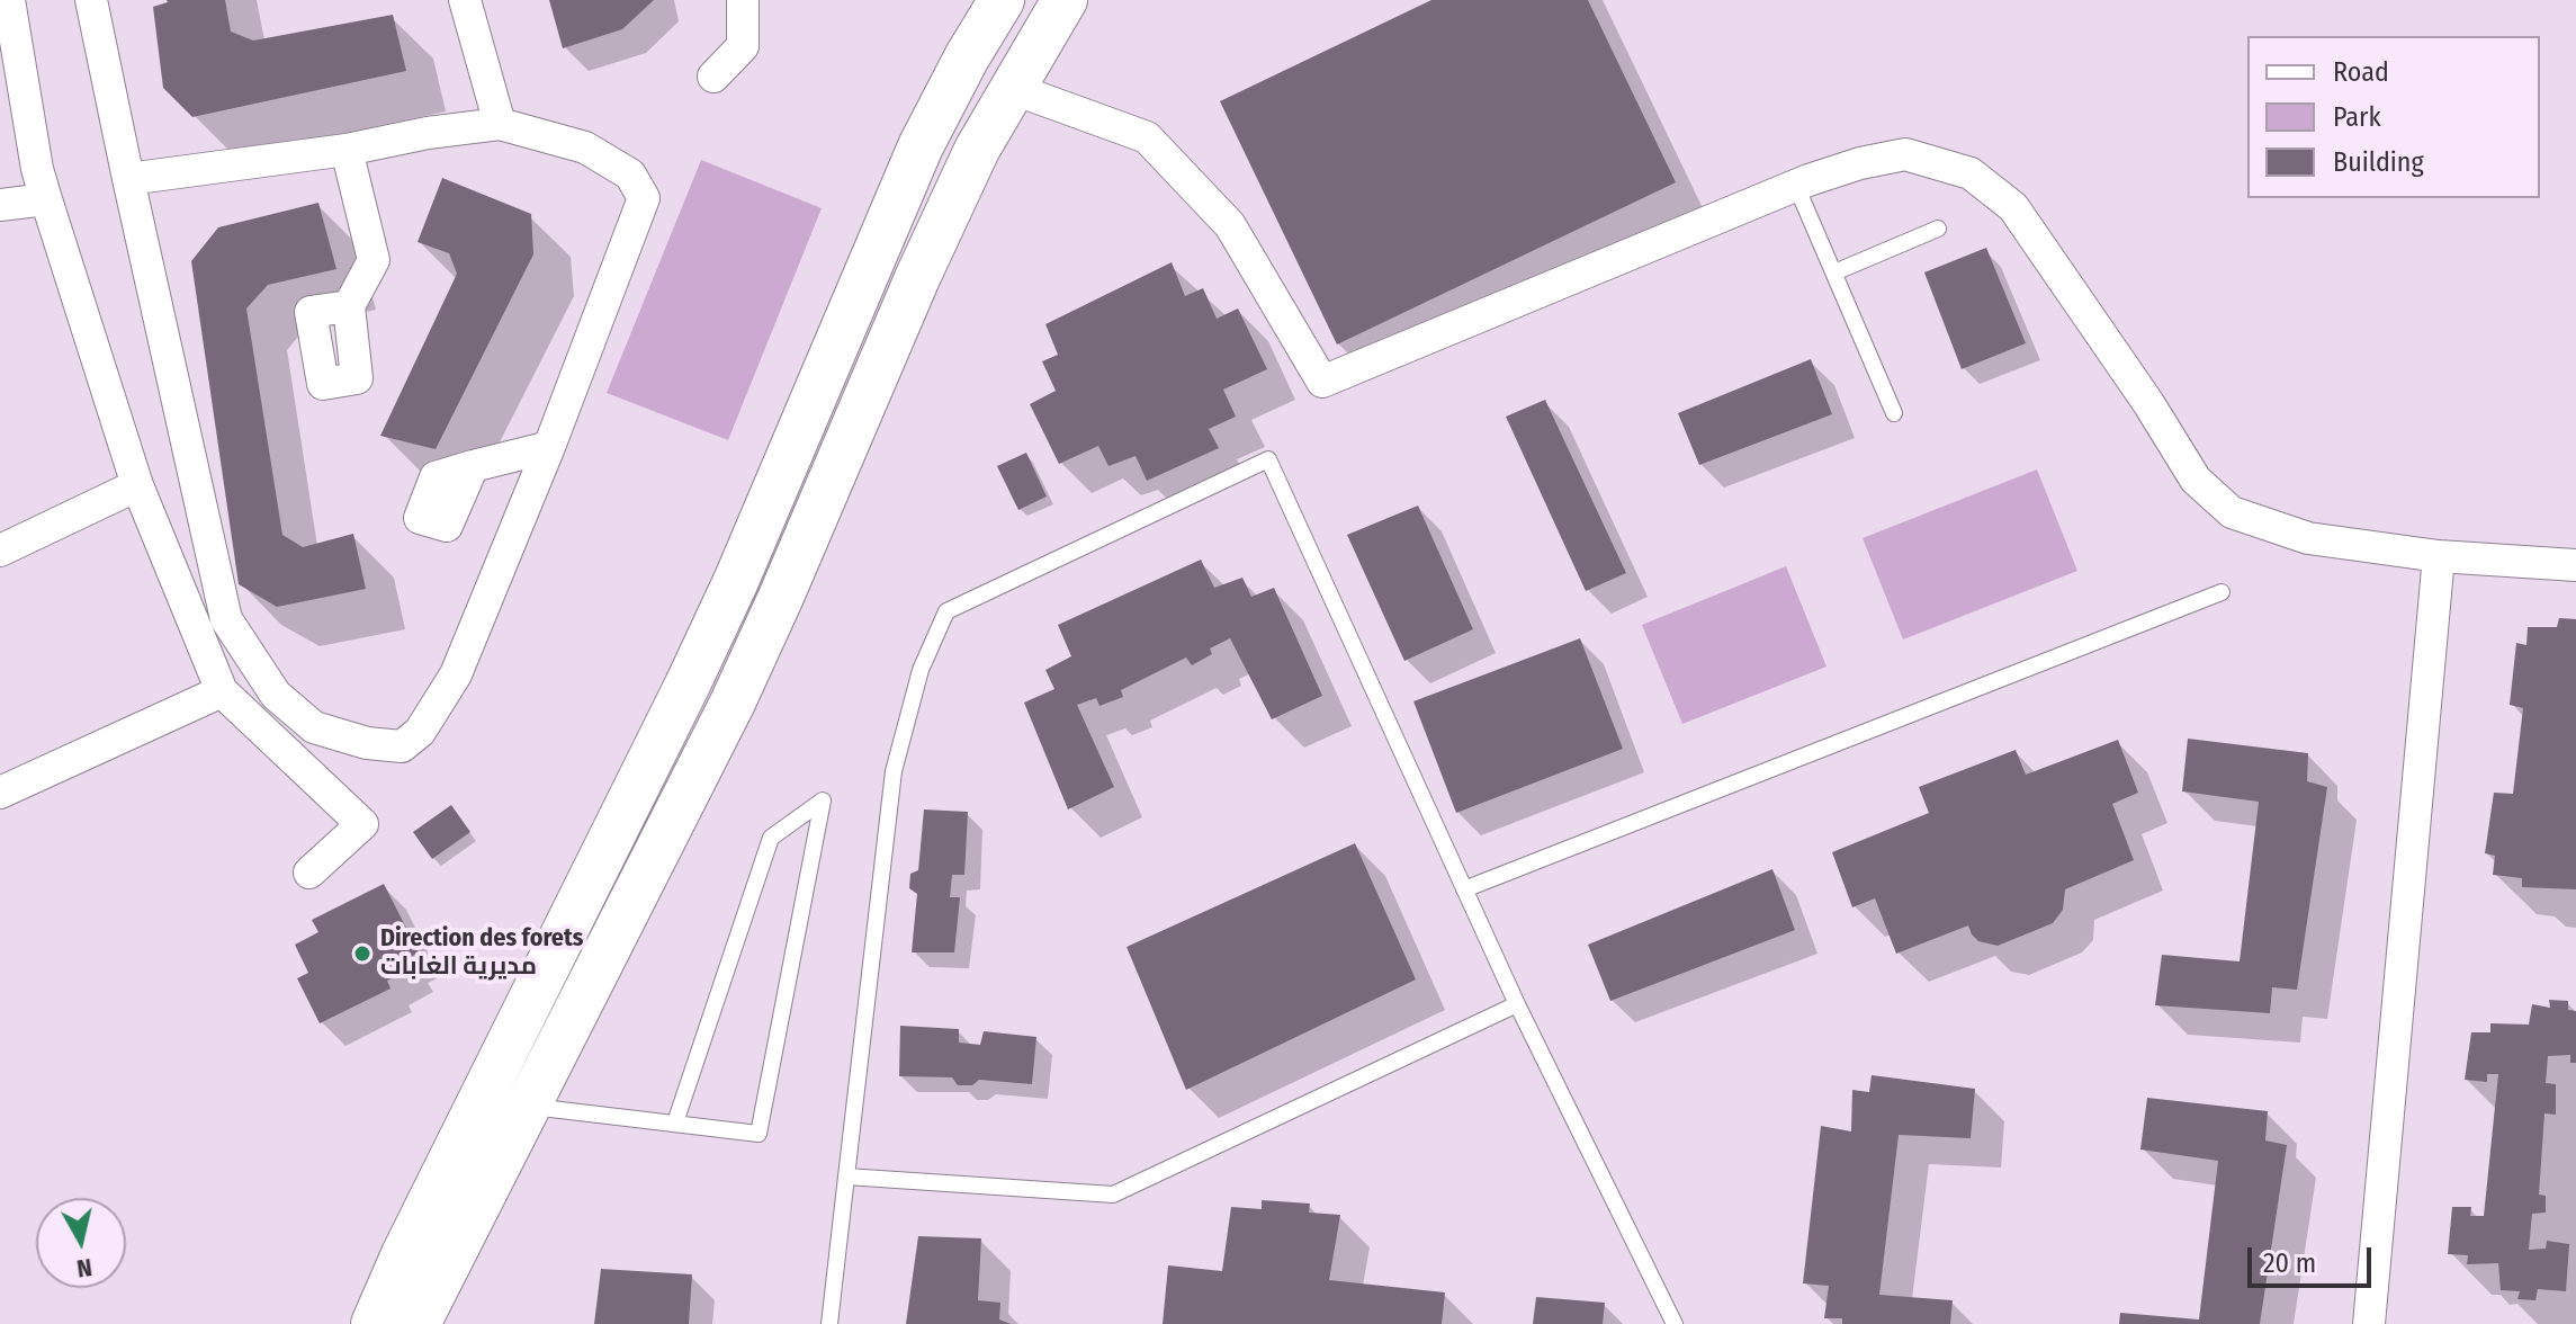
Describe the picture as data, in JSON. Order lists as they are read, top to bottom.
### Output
{
  "places": ["Direction des forets مديرية الغابات"],
  "legend": ["Road", "Park", "Building"],
  "scale_bar": "20 m",
  "north": "bottom"
}
